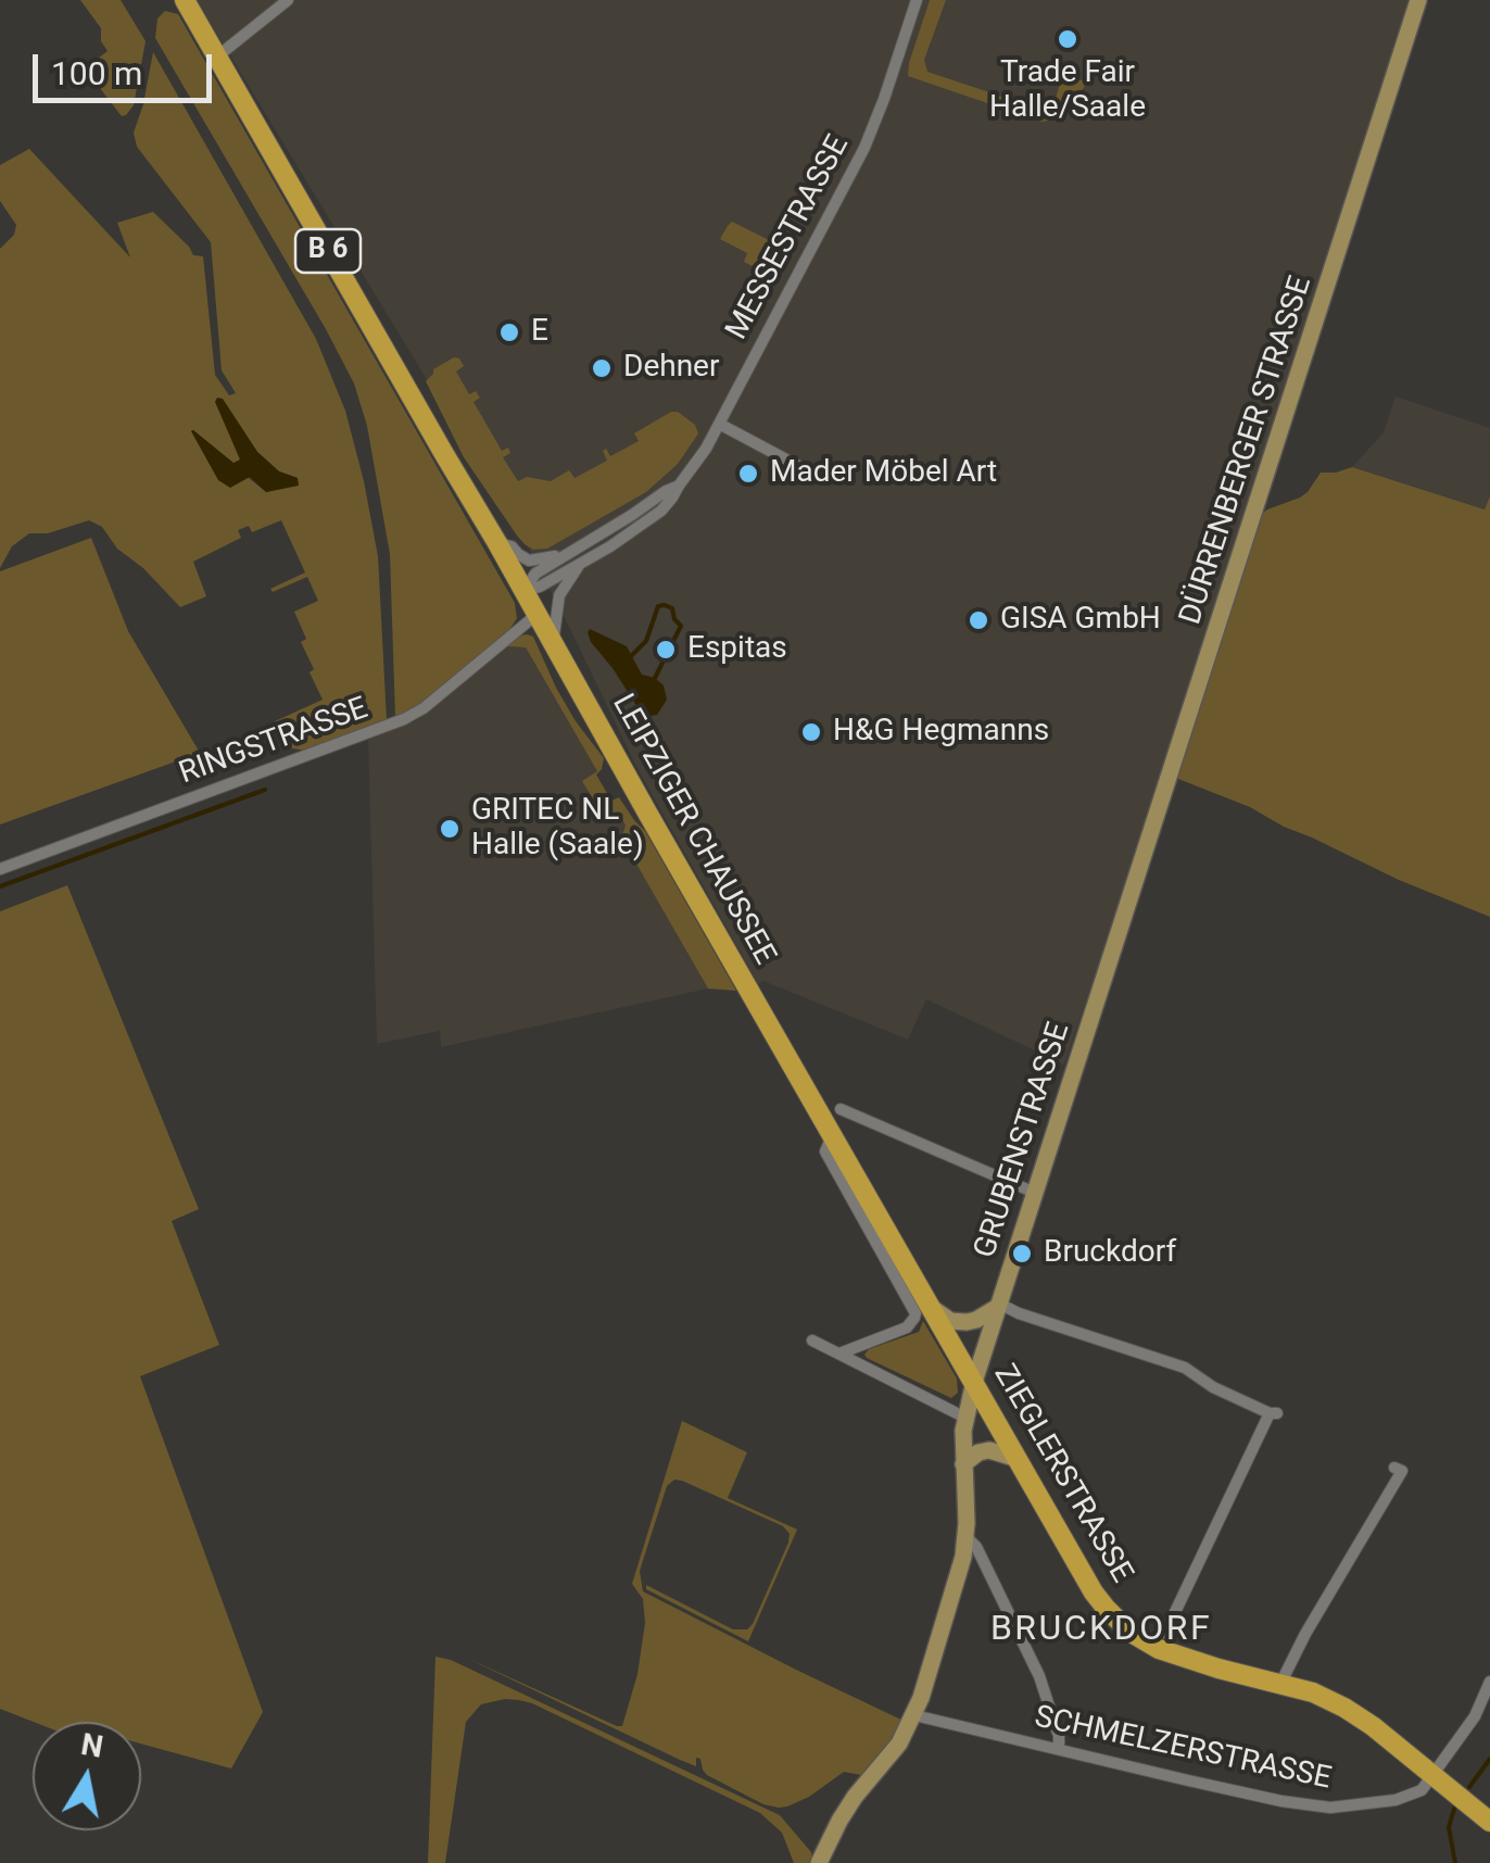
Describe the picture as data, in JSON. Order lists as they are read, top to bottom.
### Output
{
  "streets": {
    "main road": ["B 6", "LEIPZIGER CHAUSSEE", "ZIEGLERSTRASSE"],
    "street": [
      "MESSESTRASSE",
      "DÜRRENBERGER STRASSE",
      "RINGSTRASSE",
      "GRUBENSTRASSE",
      "SCHMELZERSTRASSE"
    ]
  },
  "crossings": [
    ["MESSESTRASSE", "B 6"],
    ["MESSESTRASSE", "LEIPZIGER CHAUSSEE"],
    ["B 6", "LEIPZIGER CHAUSSEE"],
    ["DÜRRENBERGER STRASSE", "GRUBENSTRASSE"],
    ["RINGSTRASSE", "LEIPZIGER CHAUSSEE"],
    ["LEIPZIGER CHAUSSEE", "ZIEGLERSTRASSE"],
    ["GRUBENSTRASSE", "ZIEGLERSTRASSE"],
    ["GRUBENSTRASSE", "SCHMELZERSTRASSE"],
    ["ZIEGLERSTRASSE", "SCHMELZERSTRASSE"]
  ],
  "districts": ["BRUCKDORF"],
  "places": [
    "Trade Fair Halle/Saale",
    "E",
    "Dehner",
    "Mader Möbel Art",
    "GISA GmbH",
    "Espitas",
    "H&G Hegmanns",
    "GRITEC NL Halle (Saale)",
    "Bruckdorf"
  ],
  "scale_bar": "100 m",
  "north": "top"
}
